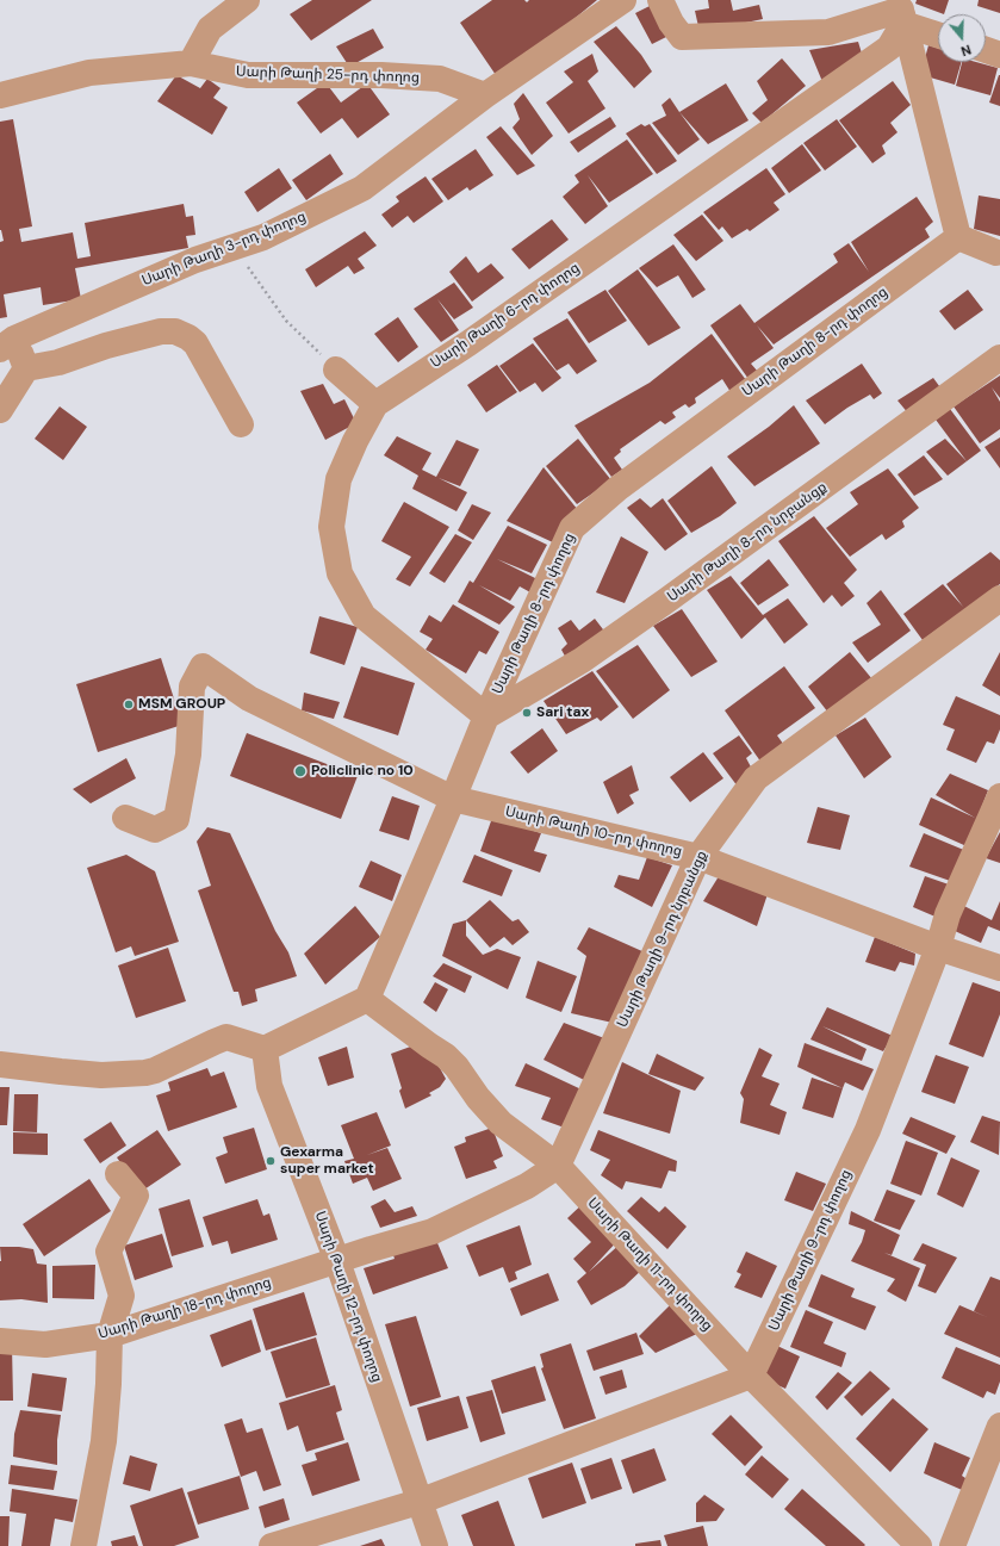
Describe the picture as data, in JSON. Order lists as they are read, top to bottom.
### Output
{
  "streets": {
    "street": [
      "Սարի Թաղի 25-րդ փողոց",
      "Սարի Թաղի 3-րդ փողոց",
      "Սարի Թաղի 6-րդ փողոց",
      "Սարի Թաղի 8-րդ փողոց",
      "Սարի Թաղի 8-րդ նրբանցք",
      "Սարի Թաղի 10-րդ փողոց",
      "Սարի Թաղի 9-րդ նրբանցք",
      "Սարի Թաղի 9-րդ փողոց",
      "Սարի Թաղի 11-րդ փողոց",
      "Սարի Թաղի 12-րդ փողոց",
      "Սարի Թաղի 18-րդ փողոց"
    ]
  },
  "crossings": [
    ["Սարի Թաղի 25-րդ փողոց", "Սարի Թաղի 3-րդ փողոց"],
    ["Սարի Թաղի 6-րդ փողոց", "Սարի Թաղի 8-րդ փողոց"],
    ["Սարի Թաղի 6-րդ փողոց", "Սարի Թաղի 8-րդ նրբանցք"],
    ["Սարի Թաղի 8-րդ փողոց", "Սարի Թաղի 8-րդ նրբանցք"],
    ["Սարի Թաղի 8-րդ փողոց", "Սարի Թաղի 10-րդ փողոց"],
    ["Սարի Թաղի 8-րդ փողոց", "Սարի Թաղի 11-րդ փողոց"],
    ["Սարի Թաղի 10-րդ փողոց", "Սարի Թաղի 9-րդ նրբանցք"],
    ["Սարի Թաղի 10-րդ փողոց", "Սարի Թաղի 9-րդ փողոց"],
    ["Սարի Թաղի 9-րդ նրբանցք", "Սարի Թաղի 11-րդ փողոց"],
    ["Սարի Թաղի 9-րդ փողոց", "Սարի Թաղի 11-րդ փողոց"],
    ["Սարի Թաղի 12-րդ փողոց", "Սարի Թաղի 18-րդ փողոց"]
  ],
  "places": [
    "MSM GROUP",
    "Sari tax",
    "Policlinic no 10",
    "Gexarma super market"
  ],
  "north": "bottom"
}
